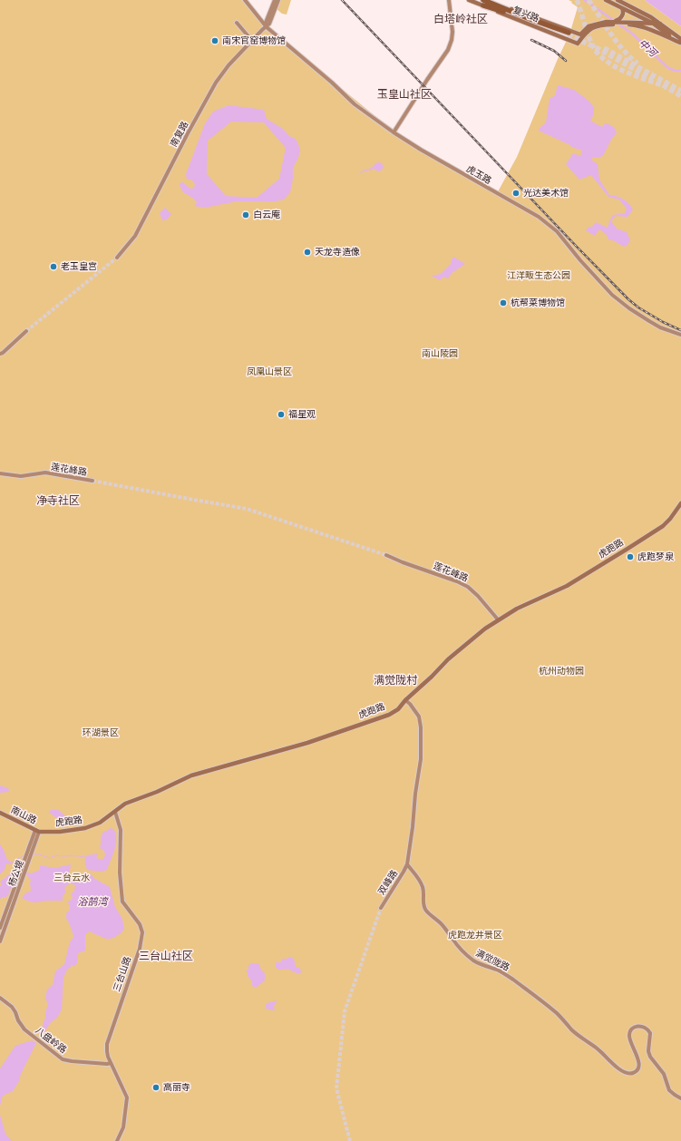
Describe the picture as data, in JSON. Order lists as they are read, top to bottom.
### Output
{
  "streets": {
    "main road": ["复兴路", "虎跑路", "南山路"],
    "street": [
      "南复路",
      "虎玉路",
      "莲花峰路",
      "杨公堤",
      "双峰路",
      "满觉陇路",
      "三台山路",
      "八盘岭路"
    ]
  },
  "crossings": [
    ["南复路", "虎玉路"],
    ["莲花峰路", "虎跑路"],
    ["虎跑路", "南山路"],
    ["虎跑路", "杨公堤"],
    ["虎跑路", "三台山路"],
    ["南山路", "杨公堤"],
    ["双峰路", "满觉陇路"],
    ["三台山路", "八盘岭路"]
  ],
  "districts": [
    "白塔岭社区",
    "玉皇山社区",
    "净寺社区",
    "满觉陇村",
    "三台山社区"
  ],
  "water": ["中河", "浴鹄湾"],
  "parks": [
    "江洋畈生态公园",
    "南山陵园",
    "凤凰山景区",
    "杭州动物园",
    "环湖景区",
    "三台云水",
    "虎跑龙井景区"
  ],
  "places": [
    "南宋官窑博物馆",
    "光达美术馆",
    "白云庵",
    "天龙寺造像",
    "老玉皇宫",
    "杭帮菜博物馆",
    "福星观",
    "虎跑梦泉",
    "高丽寺"
  ]
}
